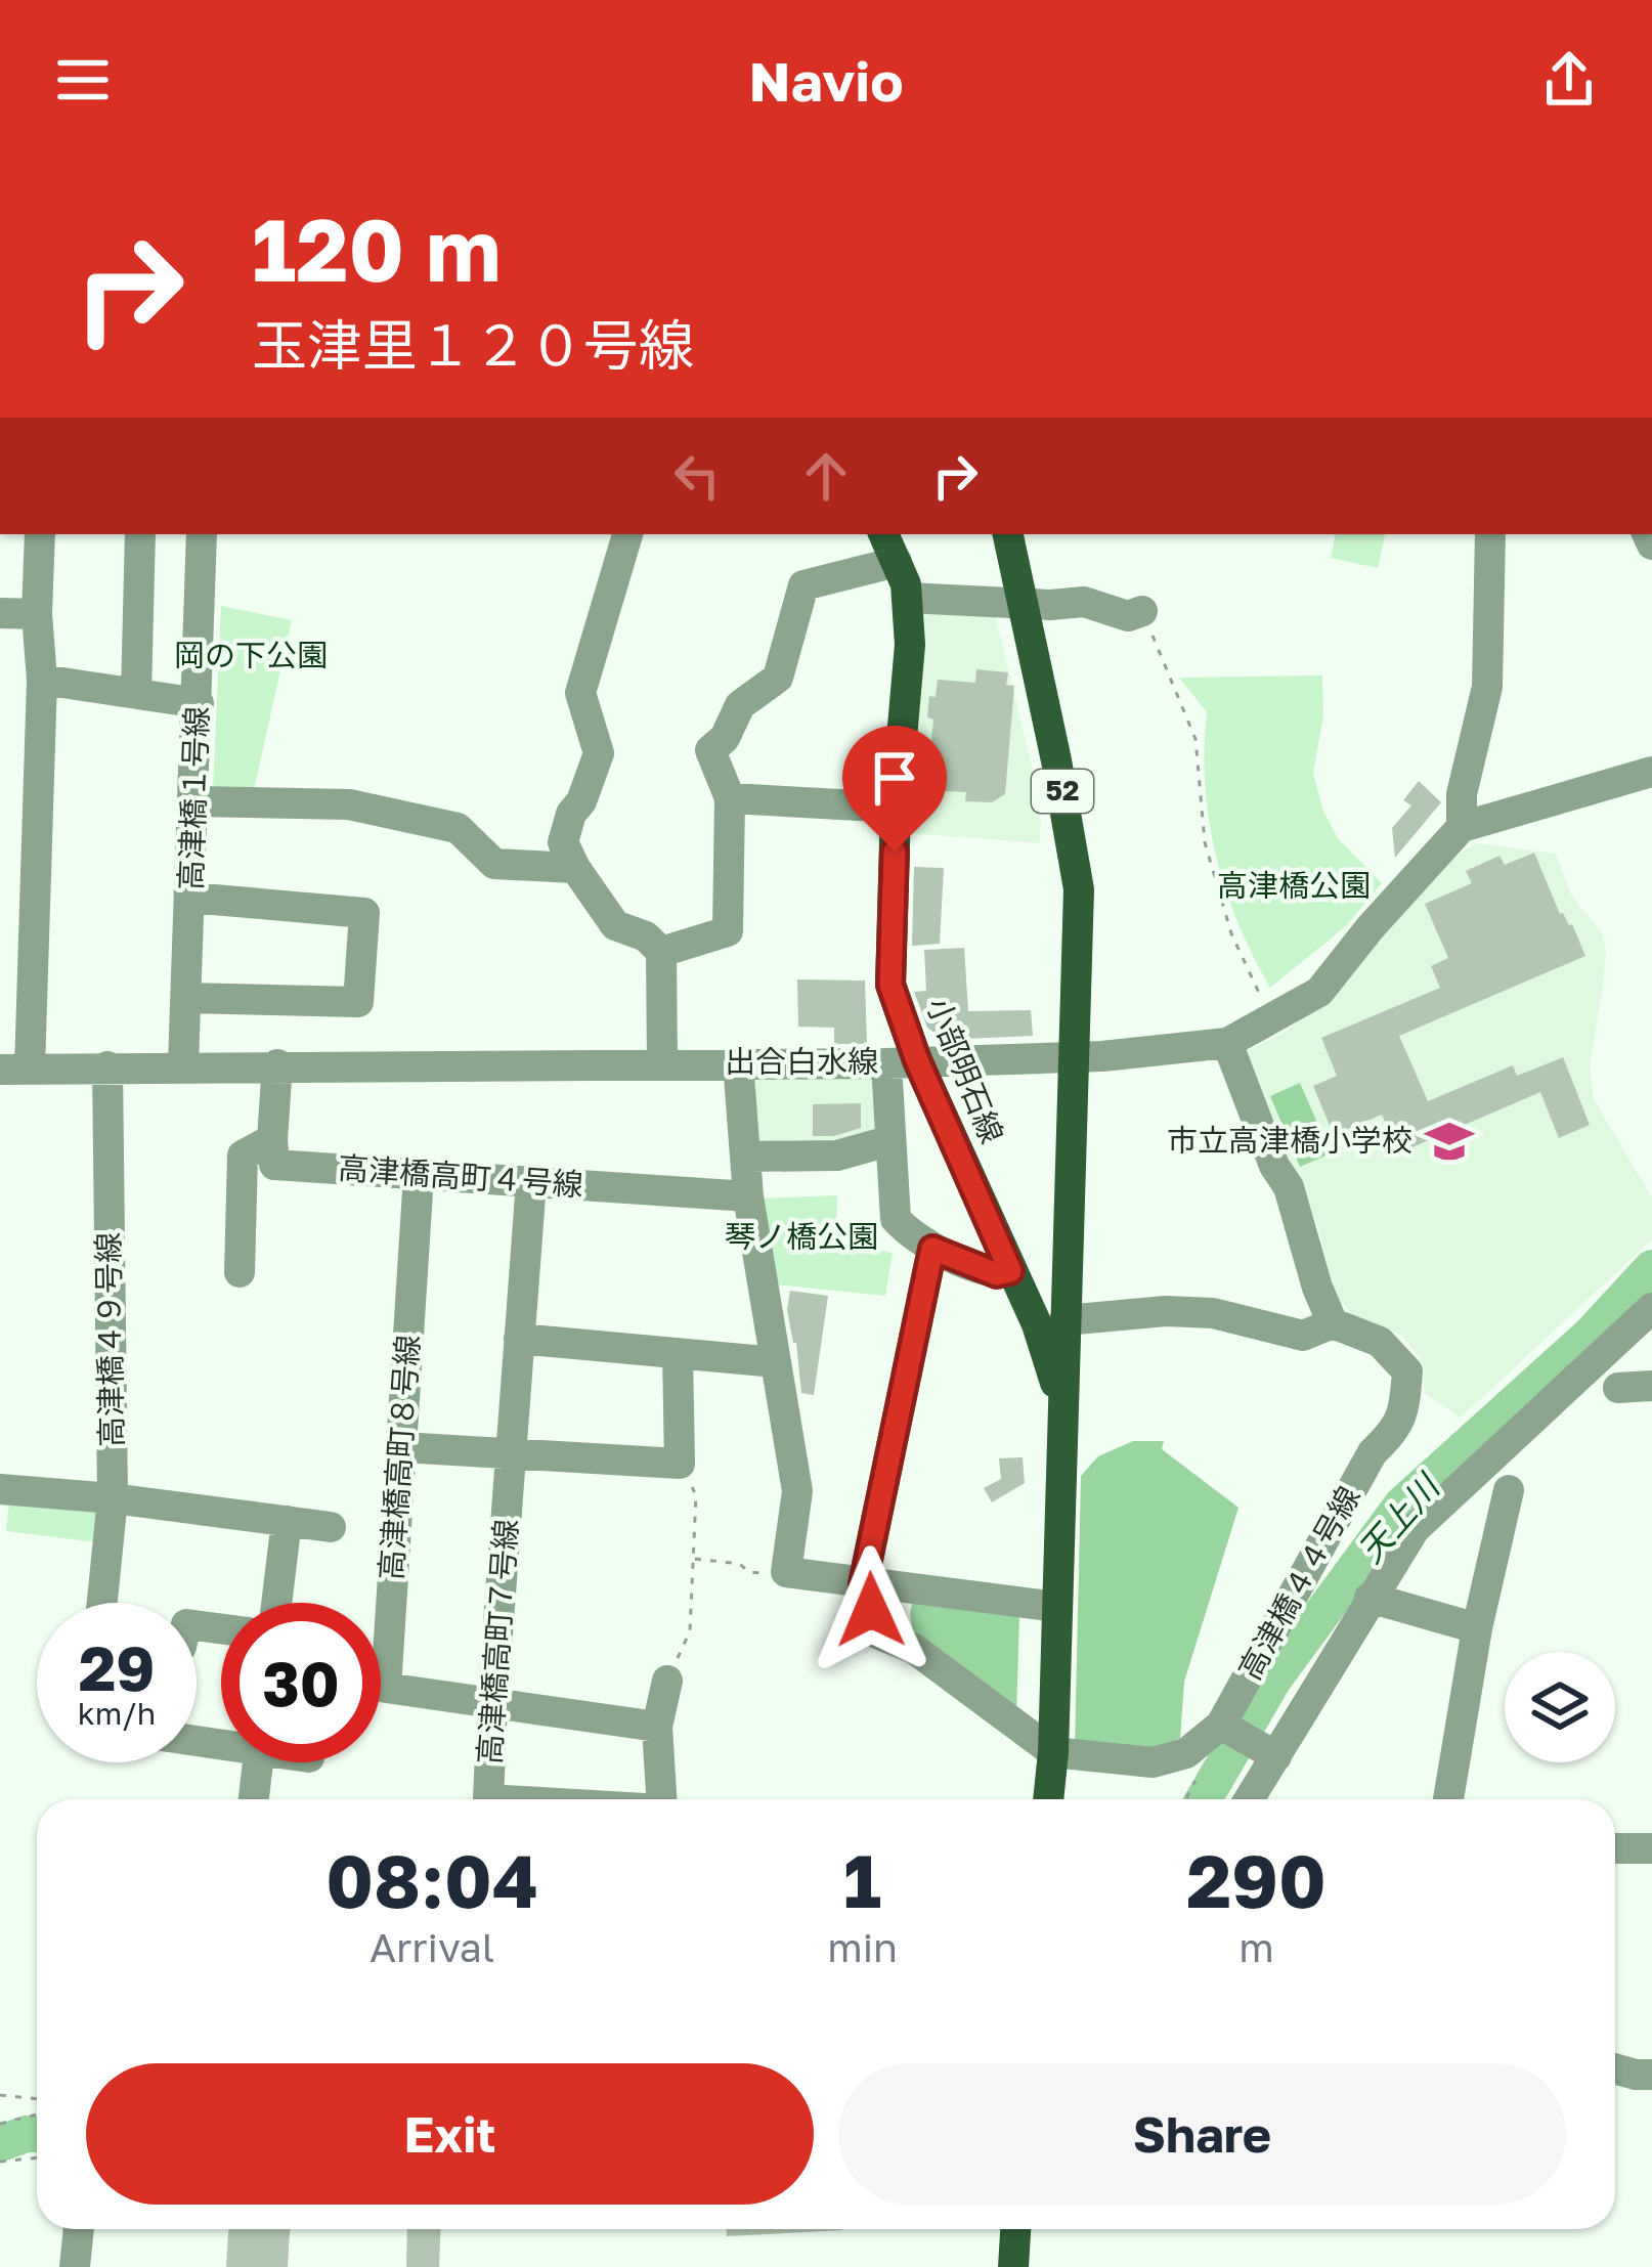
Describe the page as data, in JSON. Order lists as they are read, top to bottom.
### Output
{
  "streets": {
    "main road": ["52", "小部明石線"],
    "street": [
      "高津橋１号線",
      "出合白水線",
      "高津橋高町４号線",
      "高津橋４９号線",
      "高津橋高町８号線",
      "高津橋４４号線",
      "高津橋高町７号線"
    ]
  },
  "crossings": [
    ["高津橋１号線", "出合白水線"],
    ["出合白水線", "小部明石線"],
    ["出合白水線", "高津橋４９号線"],
    ["小部明石線", "高津橋４４号線"],
    ["高津橋高町４号線", "高津橋高町８号線"],
    ["高津橋高町４号線", "高津橋高町７号線"],
    ["高津橋高町８号線", "高津橋高町７号線"]
  ],
  "water": ["天上川"],
  "parks": ["岡の下公園", "高津橋公園", "琴ノ橋公園"],
  "places": {
    "school or university": ["市立高津橋小学校"]
  },
  "page": {
    "header": "Navio",
    "turn": ["120 m", "玉津里１２０号線"],
    "speed": "29 km/h",
    "limit": "30",
    "eta": [
      "08:04",
      "Arrival",
      "1",
      "min",
      "290",
      "m"
    ],
    "buttons": ["Exit", "Share"]
  }
}
